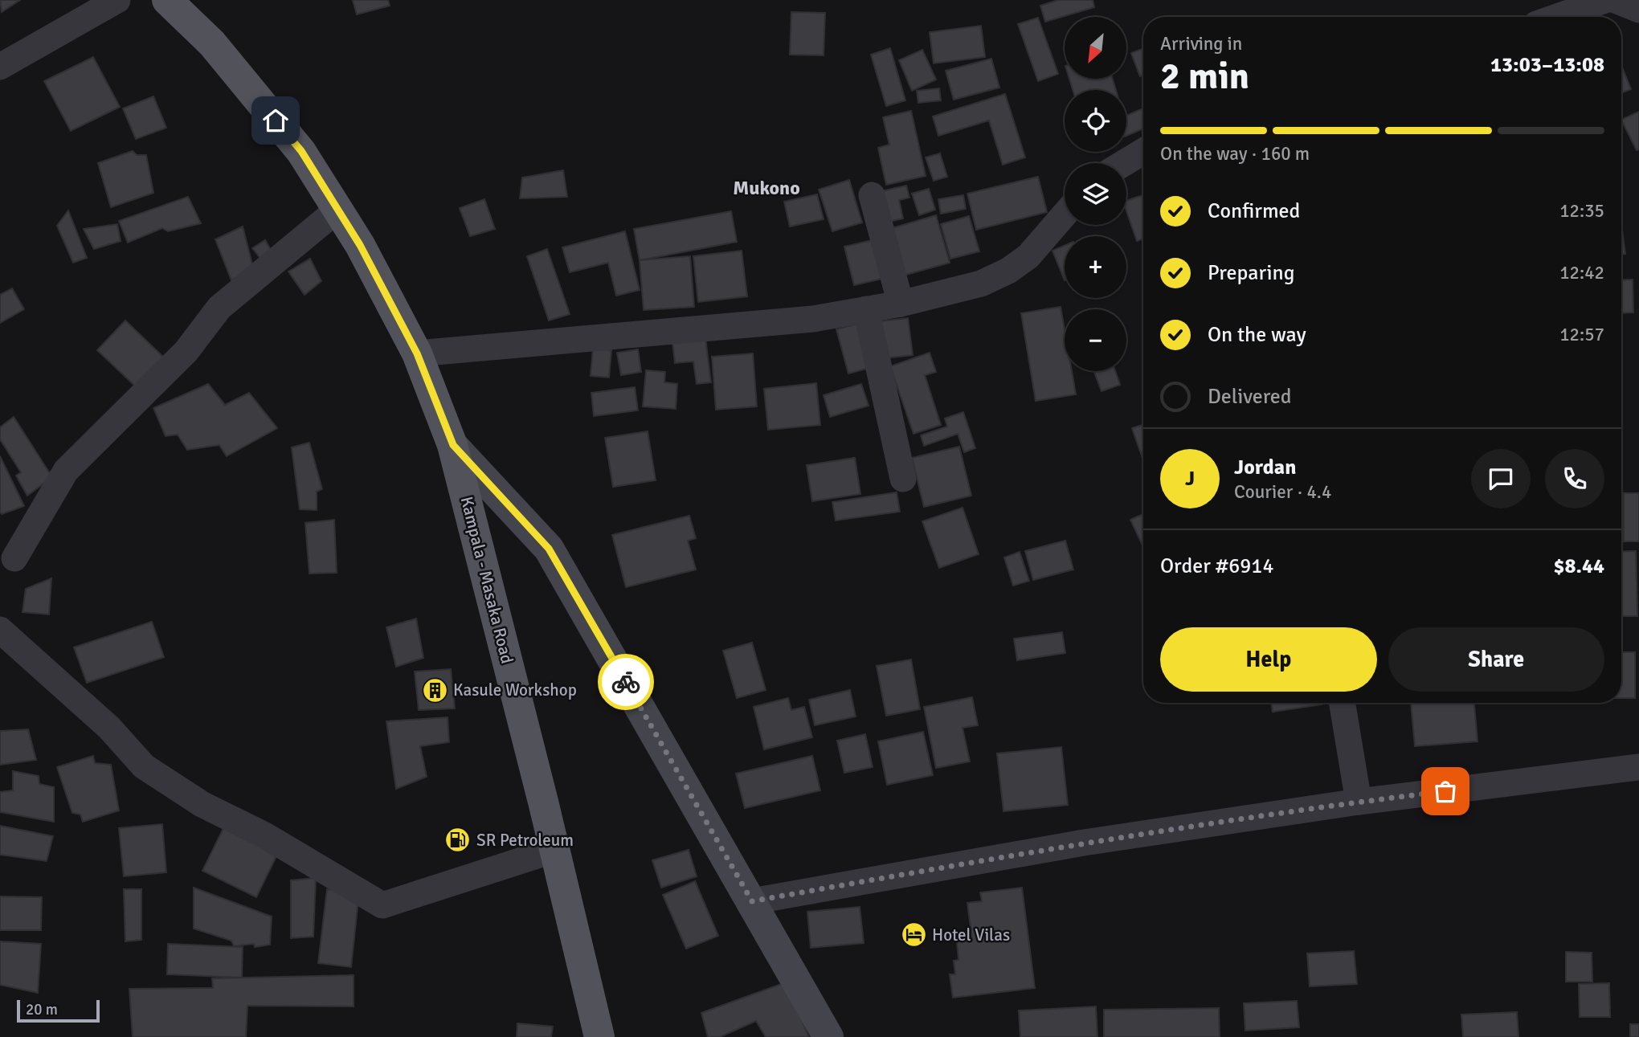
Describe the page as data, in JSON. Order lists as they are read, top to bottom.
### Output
{
  "streets": {
    "main road": ["Kampala - Masaka Road"]
  },
  "districts": ["Mukono"],
  "places": {
    "building": ["Kasule Workshop"],
    "fuel station": ["SR Petroleum"],
    "hotel": ["Hotel Vilas"]
  },
  "scale_bar": "20 m",
  "north": "bottom left",
  "page": {
    "map_buttons": ["+", "−"],
    "heading": ["2 min", "Arriving in", "13:03–13:08"],
    "panel": [
      "Jordan",
      "Courier · 4.4",
      "Order #6914",
      "$8.44"
    ],
    "bar": "On the way · 160 m",
    "list": [
      ["Confirmed", "12:35"],
      ["Preparing", "12:42"],
      ["On the way", "12:57"],
      "Delivered"
    ],
    "round": "J",
    "buttons": ["Help", "Share"],
    "scale": "20 m"
  }
}
